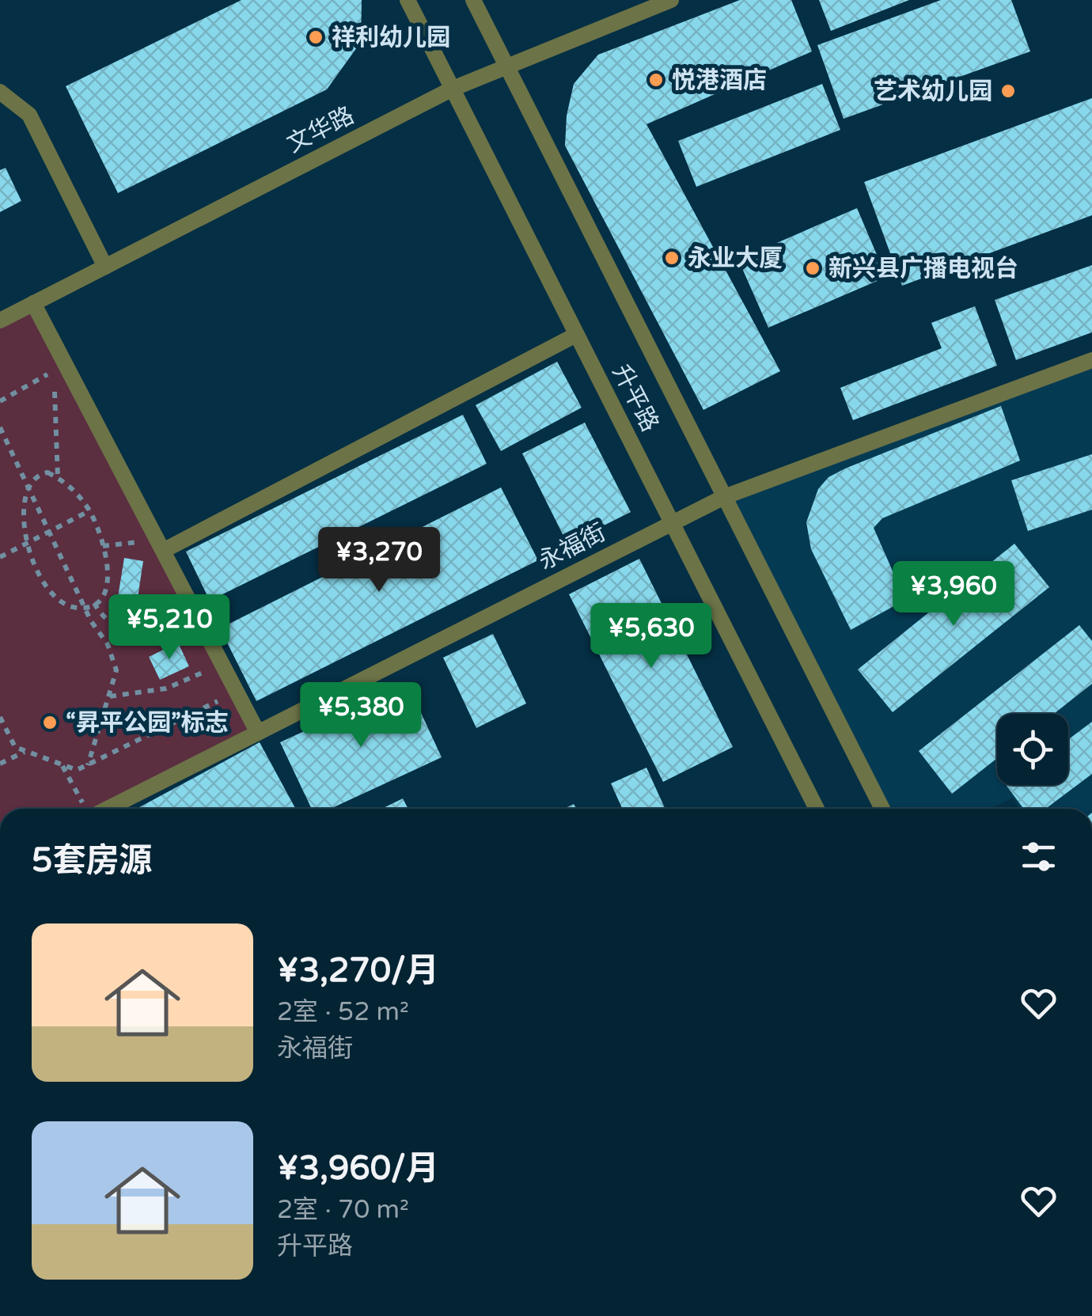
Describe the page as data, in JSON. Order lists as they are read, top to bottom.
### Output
{
  "streets": {
    "street": ["文华路", "升平路", "永福街"]
  },
  "crossings": [
    ["文华路", "升平路"],
    ["升平路", "永福街"]
  ],
  "places": [
    "祥利幼儿园",
    "悦港酒店",
    "艺术幼儿园",
    "永业大厦",
    "新兴县广播电视台",
    "“昇平公园”标志"
  ],
  "page": {
    "price": [
      "¥3,270",
      "¥3,960",
      "¥5,210",
      "¥5,630",
      "¥5,380"
    ],
    "heading": "5套房源",
    "list": [
      {
        "name": "¥3,270/月",
        "note": "2室 · 52 m² · 永福街"
      },
      {
        "name": "¥3,960/月",
        "note": "2室 · 70 m² · 升平路"
      }
    ]
  }
}
